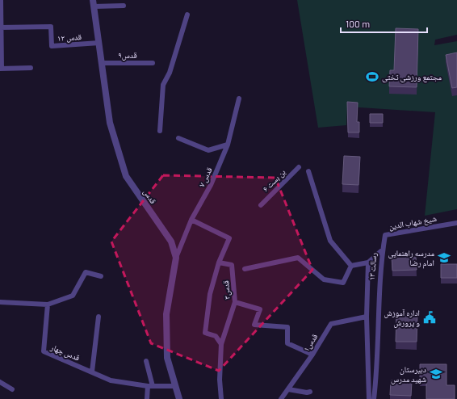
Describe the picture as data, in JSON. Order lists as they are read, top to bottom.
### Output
{
  "streets": {
    "street": [
      "قدس ۱۲",
      "قدس۹",
      "قدس ۷",
      "بن بست ۶",
      "قدس",
      "شیخ شهاب الدین",
      "رسالت ۱۳",
      "قدس۳",
      "قدس۱",
      "قدس چهار"
    ]
  },
  "crossings": [
    ["قدس ۱۲", "قدس"],
    ["قدس۹", "قدس"],
    ["قدس ۷", "قدس"],
    ["قدس ۷", "قدس۳"],
    ["قدس", "قدس چهار"],
    ["شیخ شهاب الدین", "رسالت ۱۳"],
    ["رسالت ۱۳", "قدس۱"]
  ],
  "places": {
    "sports": ["مجتمع ورزشی تختی"],
    "school or university": ["مدرسه راهنمایی امام رضا", "دبیرستان شهید مدرس"],
    "public building": ["اداره آموزش و پرورش"]
  },
  "scale_bar": "100 m"
}
